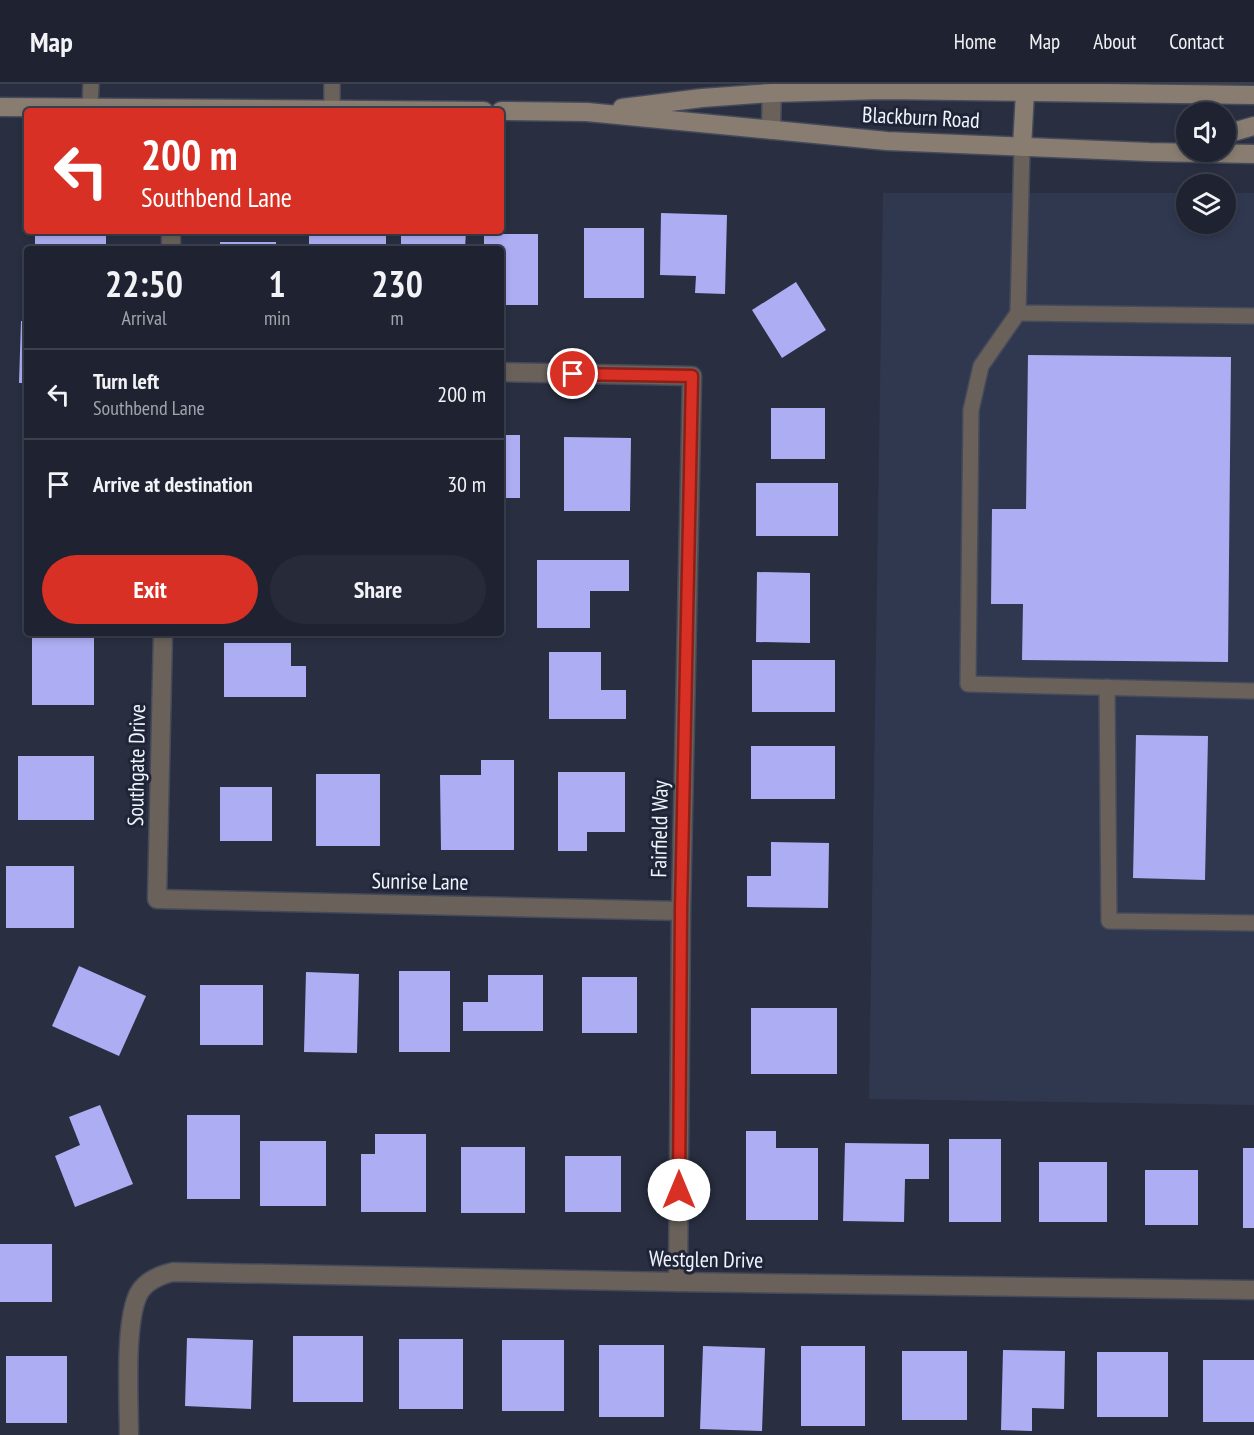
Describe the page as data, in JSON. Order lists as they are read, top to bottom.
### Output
{
  "streets": {
    "main road": ["Blackburn Road"],
    "street": [
      "Southgate Drive",
      "Fairfield Way",
      "Sunrise Lane",
      "Westglen Drive"
    ]
  },
  "crossings": [
    ["Southgate Drive", "Sunrise Lane"],
    ["Fairfield Way", "Sunrise Lane"],
    ["Fairfield Way", "Westglen Drive"]
  ],
  "page": {
    "header": "Map",
    "nav": [
      "Home",
      "Map",
      "About",
      "Contact"
    ],
    "turn": ["200 m", "Southbend Lane"],
    "eta": [
      "22:50",
      "Arrival",
      "1",
      "min",
      "230",
      "m"
    ],
    "list": [
      {
        "name": "Turn left",
        "note": "Southbend Lane",
        "value": "200 m"
      },
      {
        "name": "Arrive at destination",
        "value": "30 m"
      }
    ],
    "buttons": ["Exit", "Share"]
  }
}
